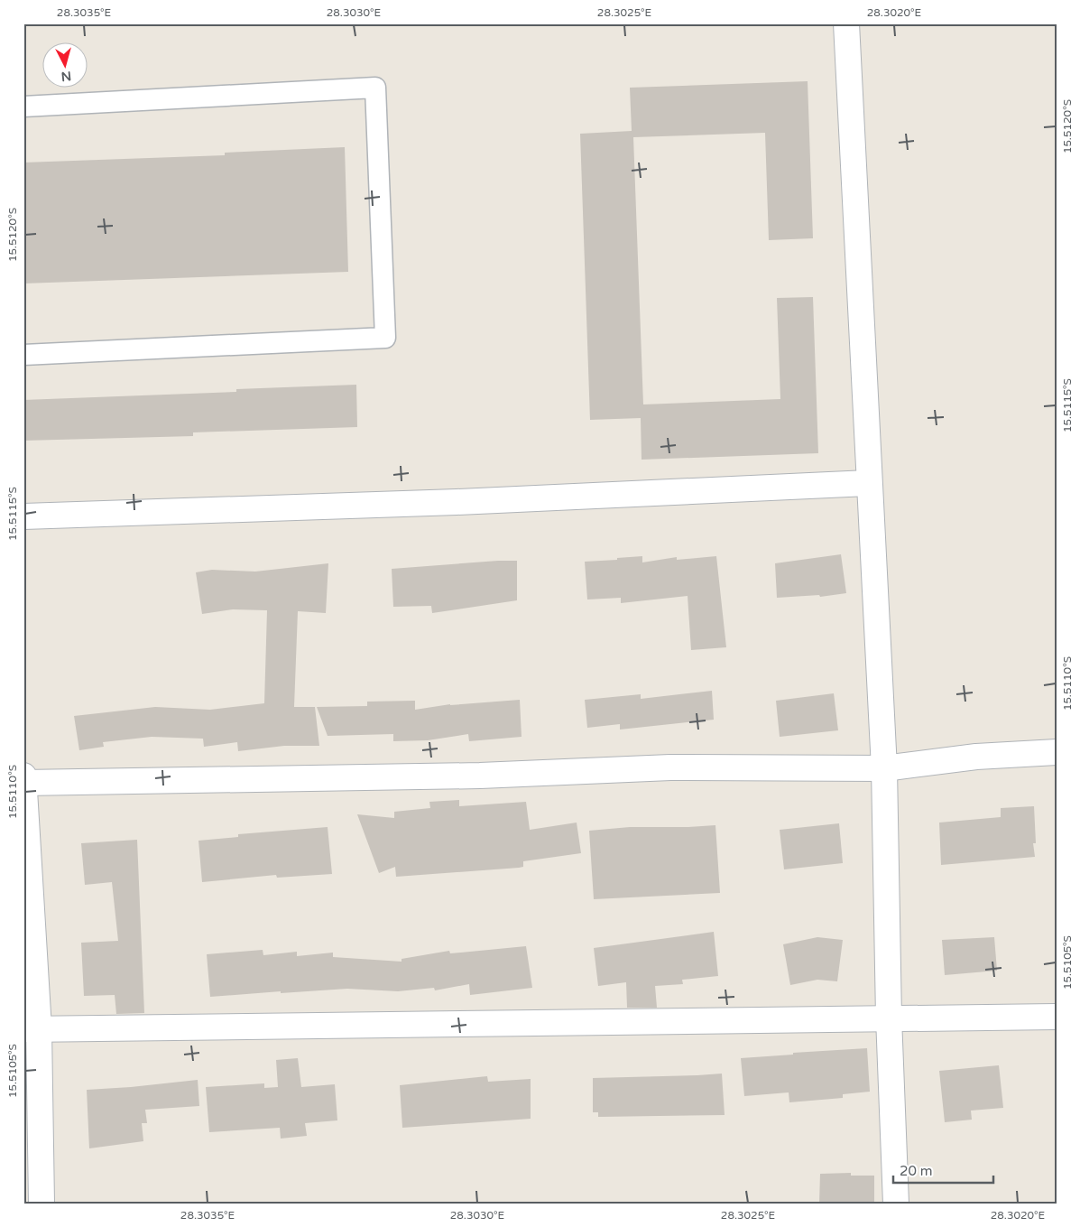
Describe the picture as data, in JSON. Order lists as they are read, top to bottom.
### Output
{
  "scale_bar": "20 m",
  "north": "bottom",
  "coordinates": [
    "28.3035°E",
    "28.3030°E",
    "28.3025°E",
    "28.3020°E",
    "15.5120°S",
    "15.5115°S",
    "15.5110°S",
    "15.5105°S"
  ]
}
